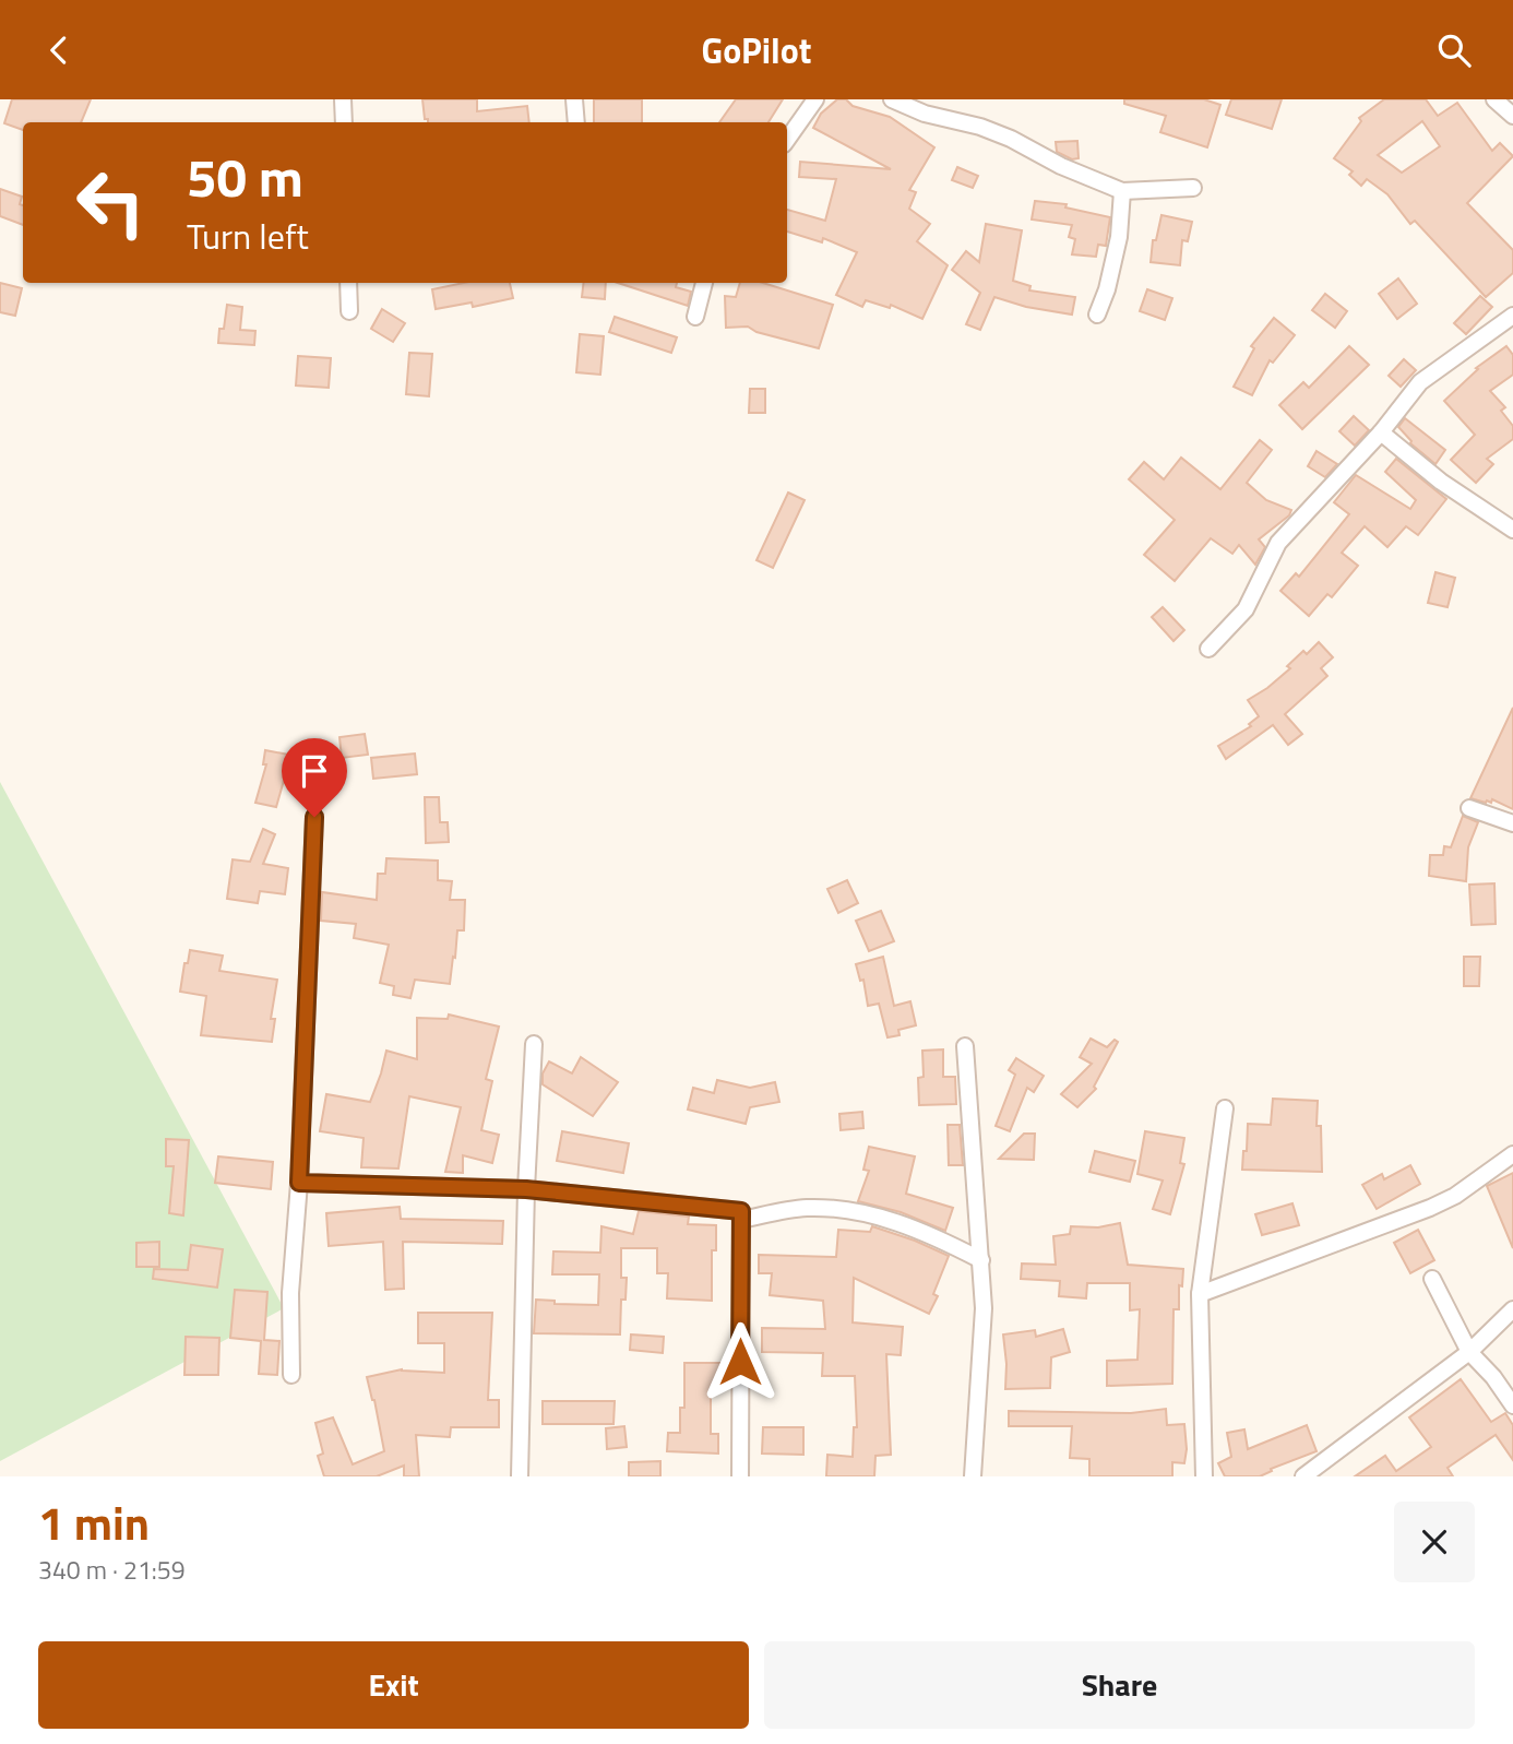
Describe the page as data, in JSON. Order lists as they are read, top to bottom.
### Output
{
  "page": {
    "header": "GoPilot",
    "turn": ["50 m", "Turn left"],
    "heading": ["1 min", "340 m · 21:59"],
    "buttons": ["Exit", "Share"]
  }
}
